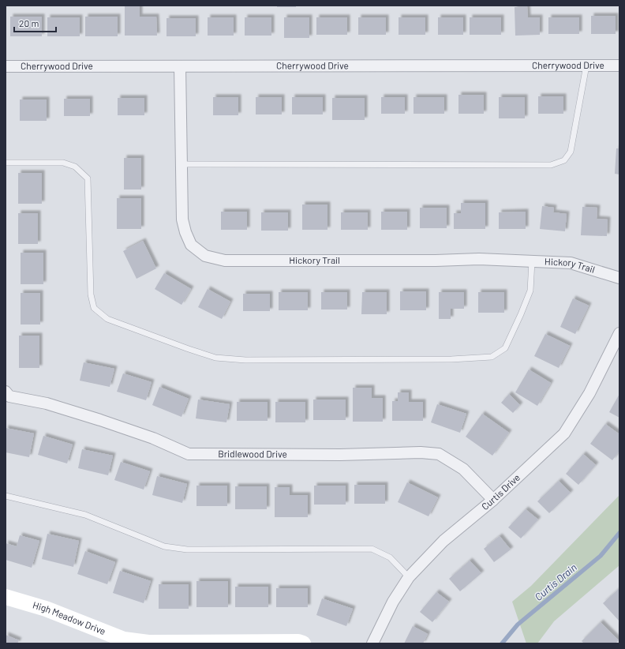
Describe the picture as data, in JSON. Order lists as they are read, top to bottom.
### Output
{
  "streets": {
    "street": [
      "Cherrywood Drive",
      "Hickory Trail",
      "Bridlewood Drive",
      "Curtis Drive",
      "High Meadow Drive"
    ]
  },
  "crossings": [
    ["Cherrywood Drive", "Hickory Trail"],
    ["Bridlewood Drive", "Curtis Drive"]
  ],
  "water": ["Curtis Drain"],
  "scale_bar": "20 m"
}
